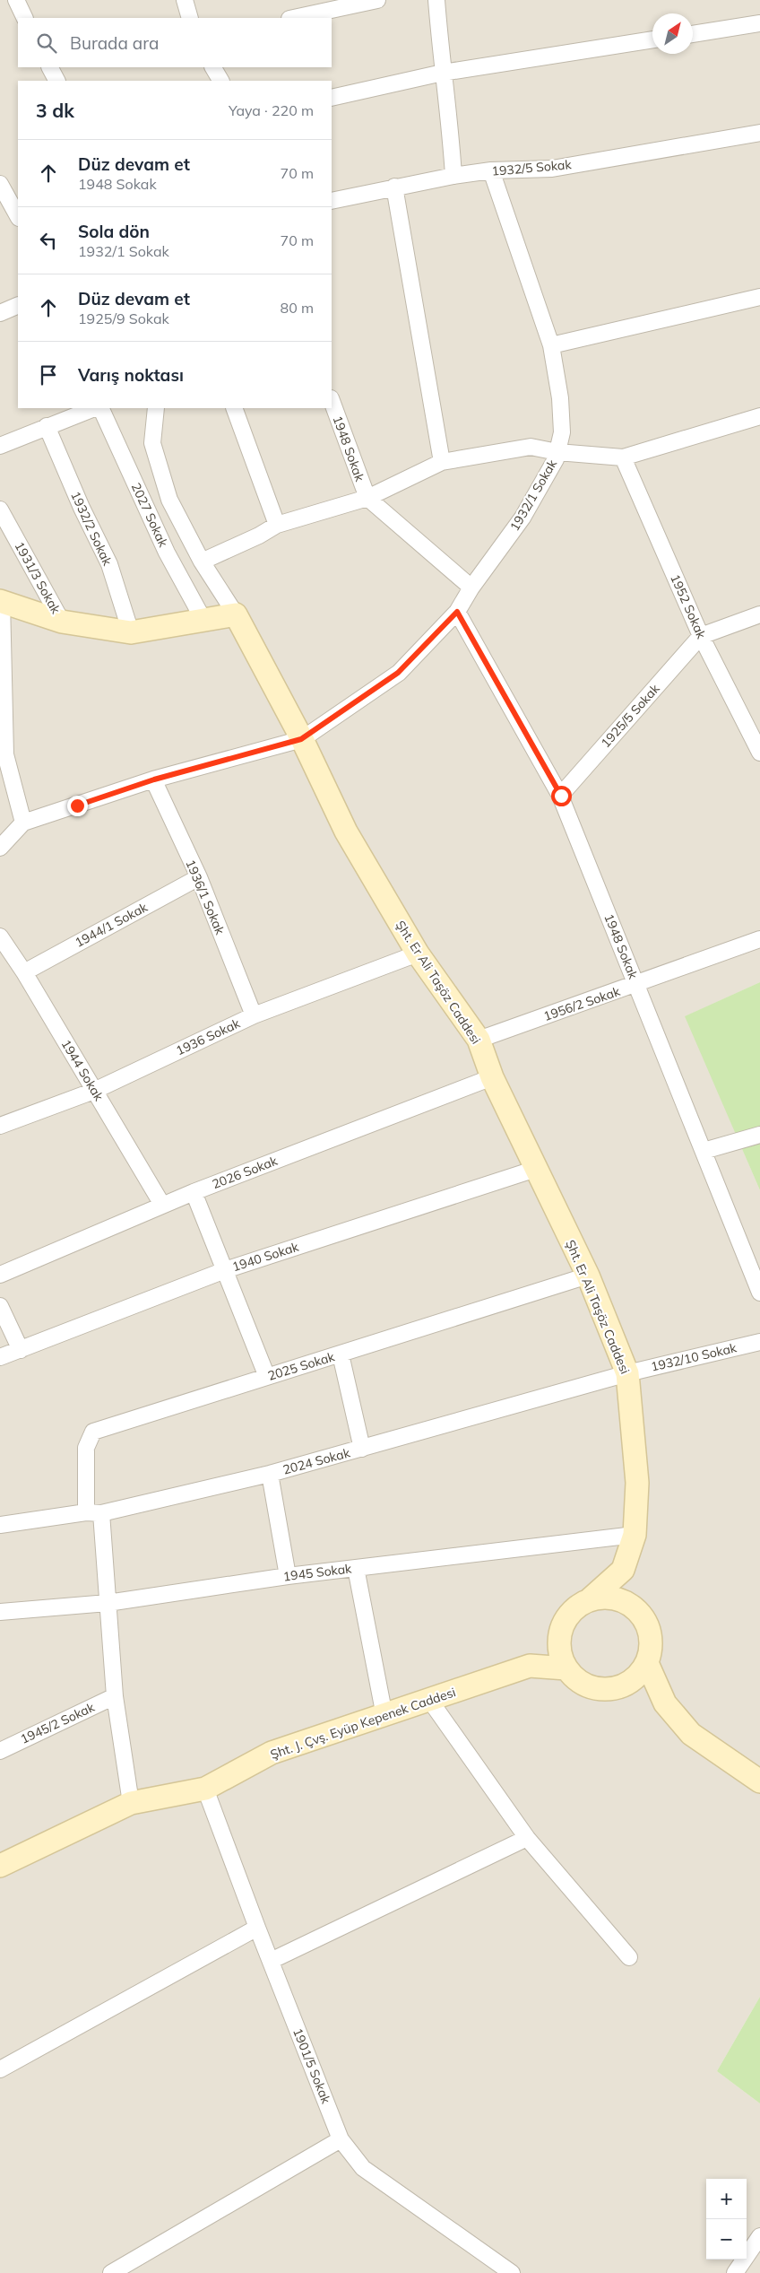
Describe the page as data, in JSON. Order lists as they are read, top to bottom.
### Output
{
  "streets": {
    "street": [
      "1932/5 Sokak",
      "1948 Sokak",
      "1932/1 Sokak",
      "2027 Sokak",
      "1932/2 Sokak",
      "1931/3 Sokak",
      "1952 Sokak",
      "1925/5 Sokak",
      "1936/1 Sokak",
      "1944/1 Sokak",
      "Şht. Er Ali Taşöz Caddesi",
      "1956/2 Sokak",
      "1936 Sokak",
      "1944 Sokak",
      "2026 Sokak",
      "1940 Sokak",
      "1932/10 Sokak",
      "2025 Sokak",
      "2024 Sokak",
      "1945 Sokak",
      "1945/2 Sokak",
      "Şht. J. Çvş. Eyüp Kepenek Caddesi",
      "1901/5 Sokak"
    ]
  },
  "crossings": [
    ["1932/5 Sokak", "1932/1 Sokak"],
    ["1948 Sokak", "1932/1 Sokak"],
    ["1948 Sokak", "1925/5 Sokak"],
    ["1948 Sokak", "1956/2 Sokak"],
    ["1932/1 Sokak", "1936/1 Sokak"],
    ["1932/1 Sokak", "Şht. Er Ali Taşöz Caddesi"],
    ["1952 Sokak", "1925/5 Sokak"],
    ["1936/1 Sokak", "1944/1 Sokak"],
    ["1936/1 Sokak", "1936 Sokak"],
    ["1944/1 Sokak", "1944 Sokak"],
    ["Şht. Er Ali Taşöz Caddesi", "1956/2 Sokak"],
    ["Şht. Er Ali Taşöz Caddesi", "1936 Sokak"],
    ["Şht. Er Ali Taşöz Caddesi", "2026 Sokak"],
    ["Şht. Er Ali Taşöz Caddesi", "1940 Sokak"],
    ["Şht. Er Ali Taşöz Caddesi", "1932/10 Sokak"],
    ["Şht. Er Ali Taşöz Caddesi", "2025 Sokak"],
    ["Şht. Er Ali Taşöz Caddesi", "2024 Sokak"],
    ["Şht. Er Ali Taşöz Caddesi", "1945 Sokak"],
    ["1936 Sokak", "1944 Sokak"],
    ["1944 Sokak", "2026 Sokak"],
    ["1932/10 Sokak", "2024 Sokak"],
    ["2025 Sokak", "2024 Sokak"],
    ["2025 Sokak", "1945 Sokak"],
    ["2025 Sokak", "1945/2 Sokak"],
    ["2025 Sokak", "Şht. J. Çvş. Eyüp Kepenek Caddesi"],
    ["Şht. J. Çvş. Eyüp Kepenek Caddesi", "1901/5 Sokak"]
  ],
  "north": "top right",
  "page": {
    "search": "Burada ara",
    "heading": ["3 dk", "Yaya · 220 m"],
    "list": [
      ["Düz devam et", "1948 Sokak", "70 m"],
      ["Sola dön", "1932/1 Sokak", "70 m"],
      ["Düz devam et", "1925/9 Sokak", "80 m"],
      "Varış noktası"
    ],
    "map_buttons": ["+", "−"]
  }
}
